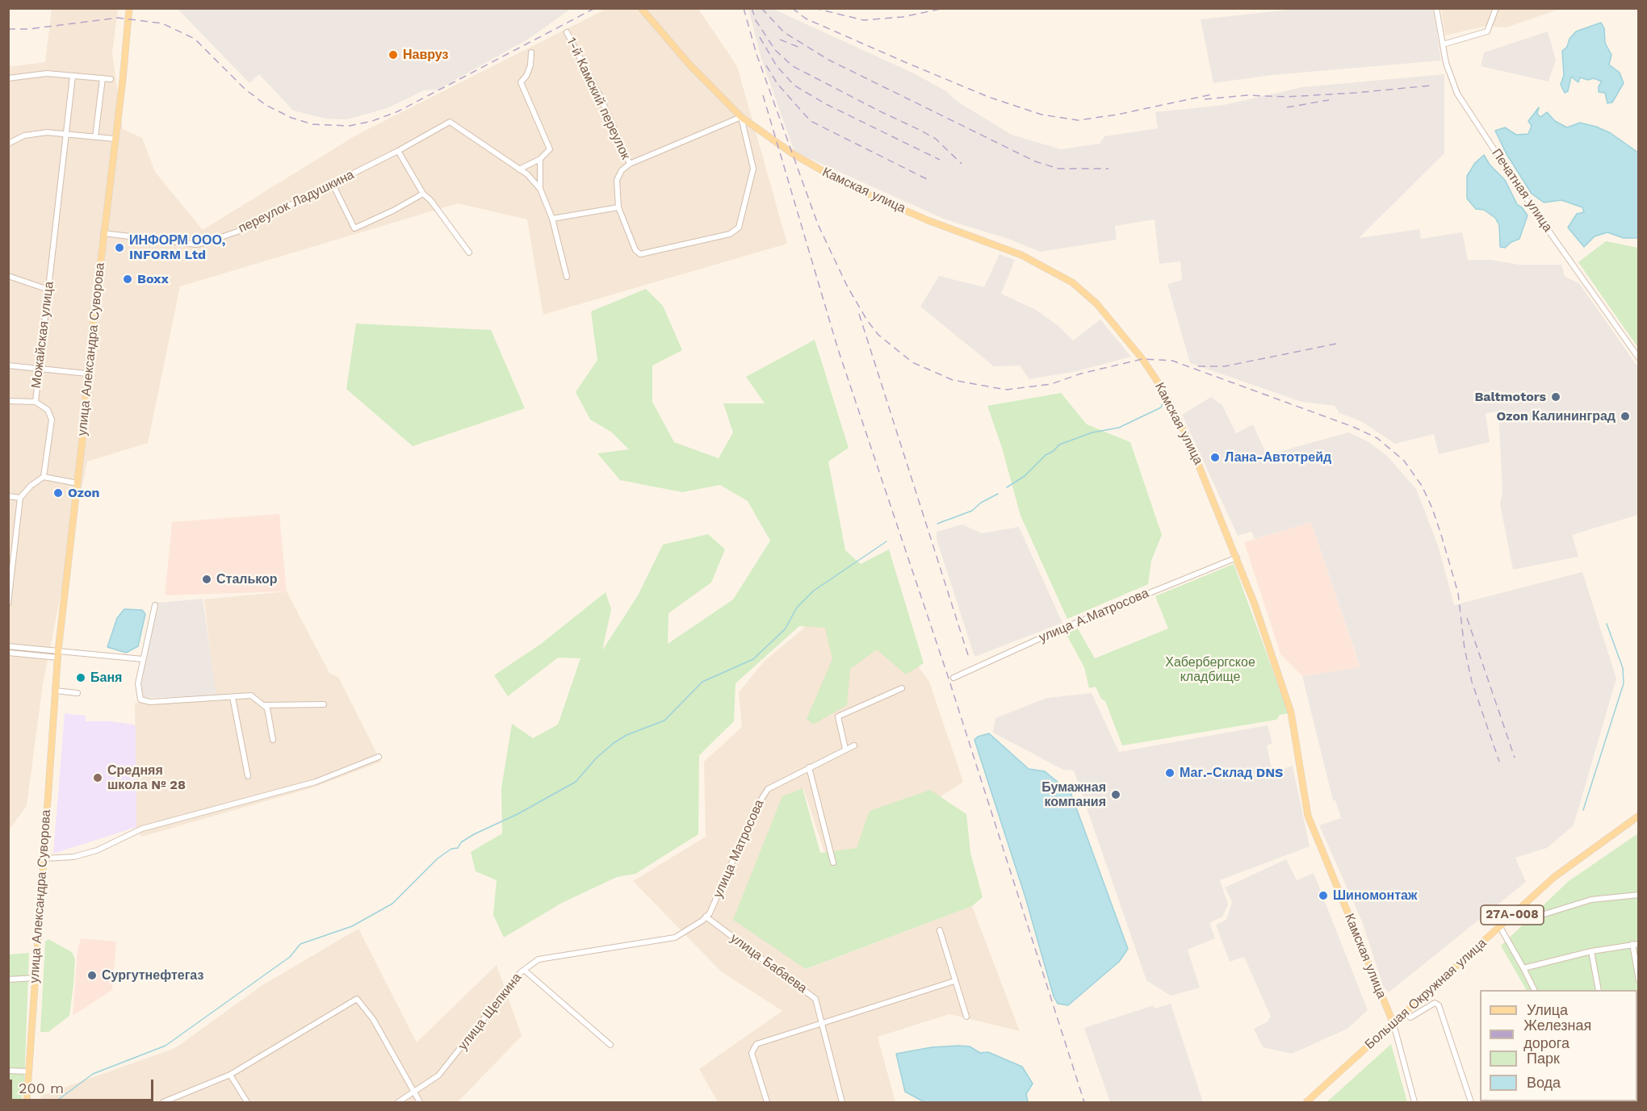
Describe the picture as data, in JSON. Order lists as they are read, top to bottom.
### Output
{
  "streets": {
    "main road": [
      "Камская улица",
      "улица Александра Суворова",
      "27А-008",
      "Большая Окружная улица"
    ],
    "street": [
      "1-й Камский переулок",
      "Печатная улица",
      "переулок Ладушкина",
      "Можайская улица",
      "улица А.Матросова",
      "улица Матросова",
      "улица Бабаева",
      "улица Щепкина"
    ]
  },
  "crossings": [
    ["Камская улица", "улица А.Матросова"],
    ["Камская улица", "Большая Окружная улица"],
    ["переулок Ладушкина", "улица Александра Суворова"],
    ["улица Матросова", "улица Бабаева"],
    ["улица Матросова", "улица Щепкина"],
    ["улица Бабаева", "улица Щепкина"]
  ],
  "parks": ["Хабербергское кладбище"],
  "places": [
    "Навруз",
    "ИНФОРМ ООО, INFORM Ltd",
    "Boxx",
    "Baltmotors",
    "Ozon Калининград",
    "Лана-Автотрейд",
    "Ozon",
    "Сталькор",
    "Баня",
    "Маг.-Склад DNS",
    "Средняя школа № 28",
    "Бумажная компания",
    "Шиномонтаж",
    "Сургутнефтегаз"
  ],
  "legend": [
    "Улица",
    "Железная дорога",
    "Парк",
    "Вода"
  ],
  "scale_bar": "200 m"
}
